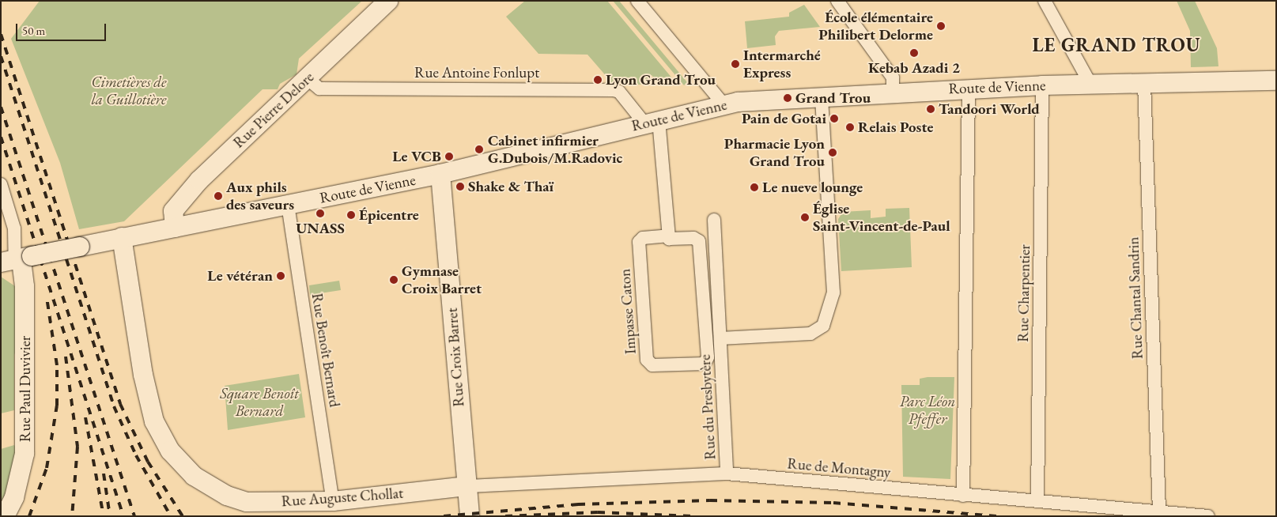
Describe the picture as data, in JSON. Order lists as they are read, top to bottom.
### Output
{
  "streets": {
    "main road": [
      "Route de Vienne",
      "Rue Pierre Delore",
      "Rue Croix Barret",
      "Rue Paul Duvivier",
      "Rue Auguste Chollat"
    ],
    "street": [
      "Rue Antoine Fonlupt",
      "Rue Charpentier",
      "Rue Chantal Sandrin",
      "Impasse Caton",
      "Rue Benoît Bernard",
      "Rue du Presbytère",
      "Rue de Montagny"
    ]
  },
  "crossings": [
    ["Rue Antoine Fonlupt", "Route de Vienne"],
    ["Rue Antoine Fonlupt", "Rue Pierre Delore"],
    ["Route de Vienne", "Rue Pierre Delore"],
    ["Route de Vienne", "Rue Charpentier"],
    ["Route de Vienne", "Rue Chantal Sandrin"],
    ["Route de Vienne", "Rue Benoît Bernard"],
    ["Route de Vienne", "Rue Croix Barret"],
    ["Route de Vienne", "Rue Paul Duvivier"],
    ["Route de Vienne", "Rue du Presbytère"],
    ["Route de Vienne", "Rue Auguste Chollat"],
    ["Rue Charpentier", "Rue de Montagny"],
    ["Rue Chantal Sandrin", "Rue de Montagny"],
    ["Rue Benoît Bernard", "Rue Auguste Chollat"],
    ["Rue Croix Barret", "Rue de Montagny"],
    ["Rue Croix Barret", "Rue Auguste Chollat"],
    ["Rue du Presbytère", "Rue de Montagny"],
    ["Rue de Montagny", "Rue Auguste Chollat"]
  ],
  "districts": ["LE GRAND TROU"],
  "parks": ["Cimetières de la Guillotière", "Square Benoît Bernard", "Parc Léon Pfeffer"],
  "places": [
    "École élémentaire Philibert Delorme",
    "Kebab Azadi 2",
    "Intermarché Express",
    "Lyon Grand Trou",
    "Grand Trou",
    "Tandoori World",
    "Pain de Gotai",
    "Relais Poste",
    "Cabinet infirmier G.Dubois/M.Radovic",
    "Pharmacie Lyon Grand Trou",
    "Le VCB",
    "Shake & Thaï",
    "Le nueve lounge",
    "Aux phils des saveurs",
    "UNASS",
    "Épicentre",
    "Église Saint-Vincent-de-Paul",
    "Le vétéran",
    "Gymnase Croix Barret"
  ],
  "scale_bar": "50 m"
}
